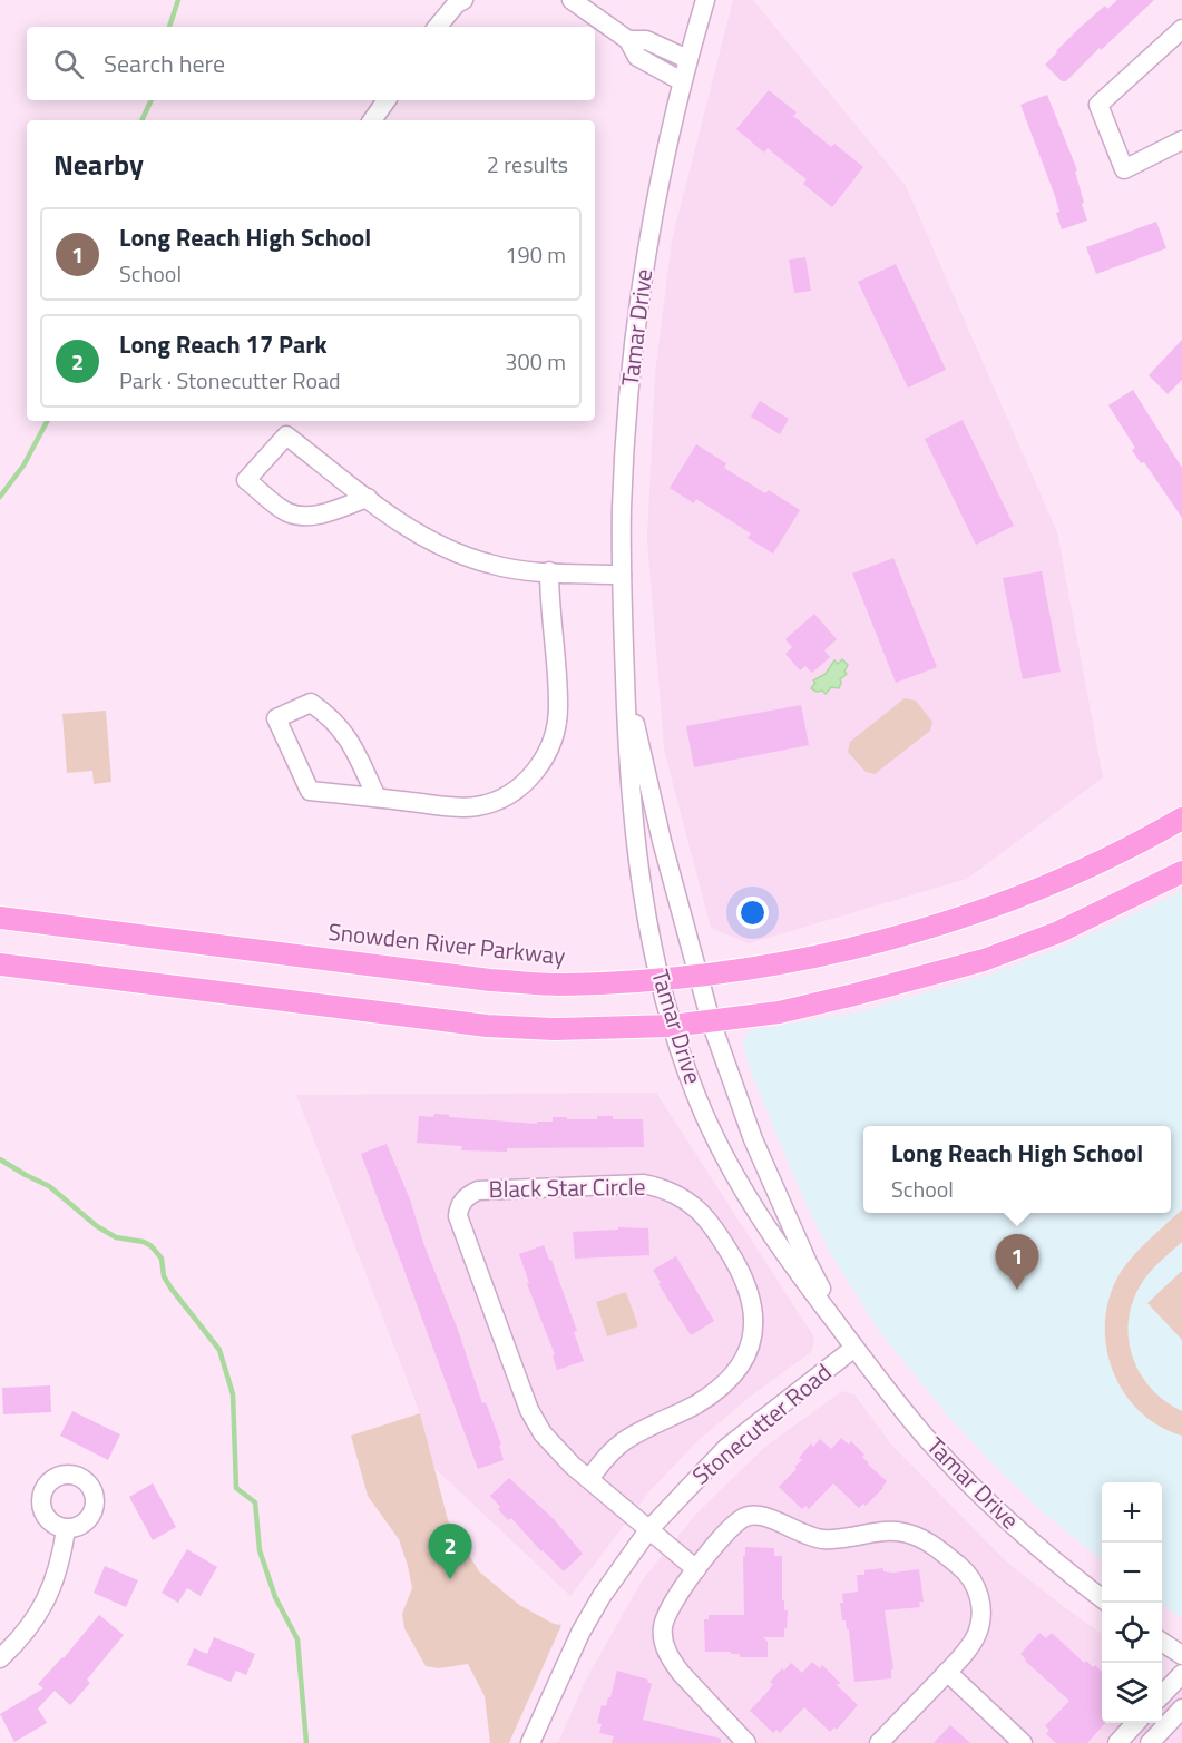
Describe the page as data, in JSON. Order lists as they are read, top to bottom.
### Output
{
  "streets": {
    "main road": ["Snowden River Parkway"],
    "street": ["Tamar Drive", "Black Star Circle", "Stonecutter Road"]
  },
  "crossings": [
    ["Tamar Drive", "Snowden River Parkway"],
    ["Tamar Drive", "Stonecutter Road"],
    ["Black Star Circle", "Stonecutter Road"]
  ],
  "page": {
    "search": "Search here",
    "heading": ["Nearby", "2 results"],
    "list": [
      {
        "mark": "1",
        "name": "Long Reach High School",
        "note": "School",
        "value": "190 m"
      },
      {
        "mark": "2",
        "name": "Long Reach 17 Park",
        "note": "Park · Stonecutter Road",
        "value": "300 m"
      }
    ],
    "popup": ["Long Reach High School", "School"],
    "pins": ["1", "2"],
    "map_buttons": ["+", "−"]
  }
}
